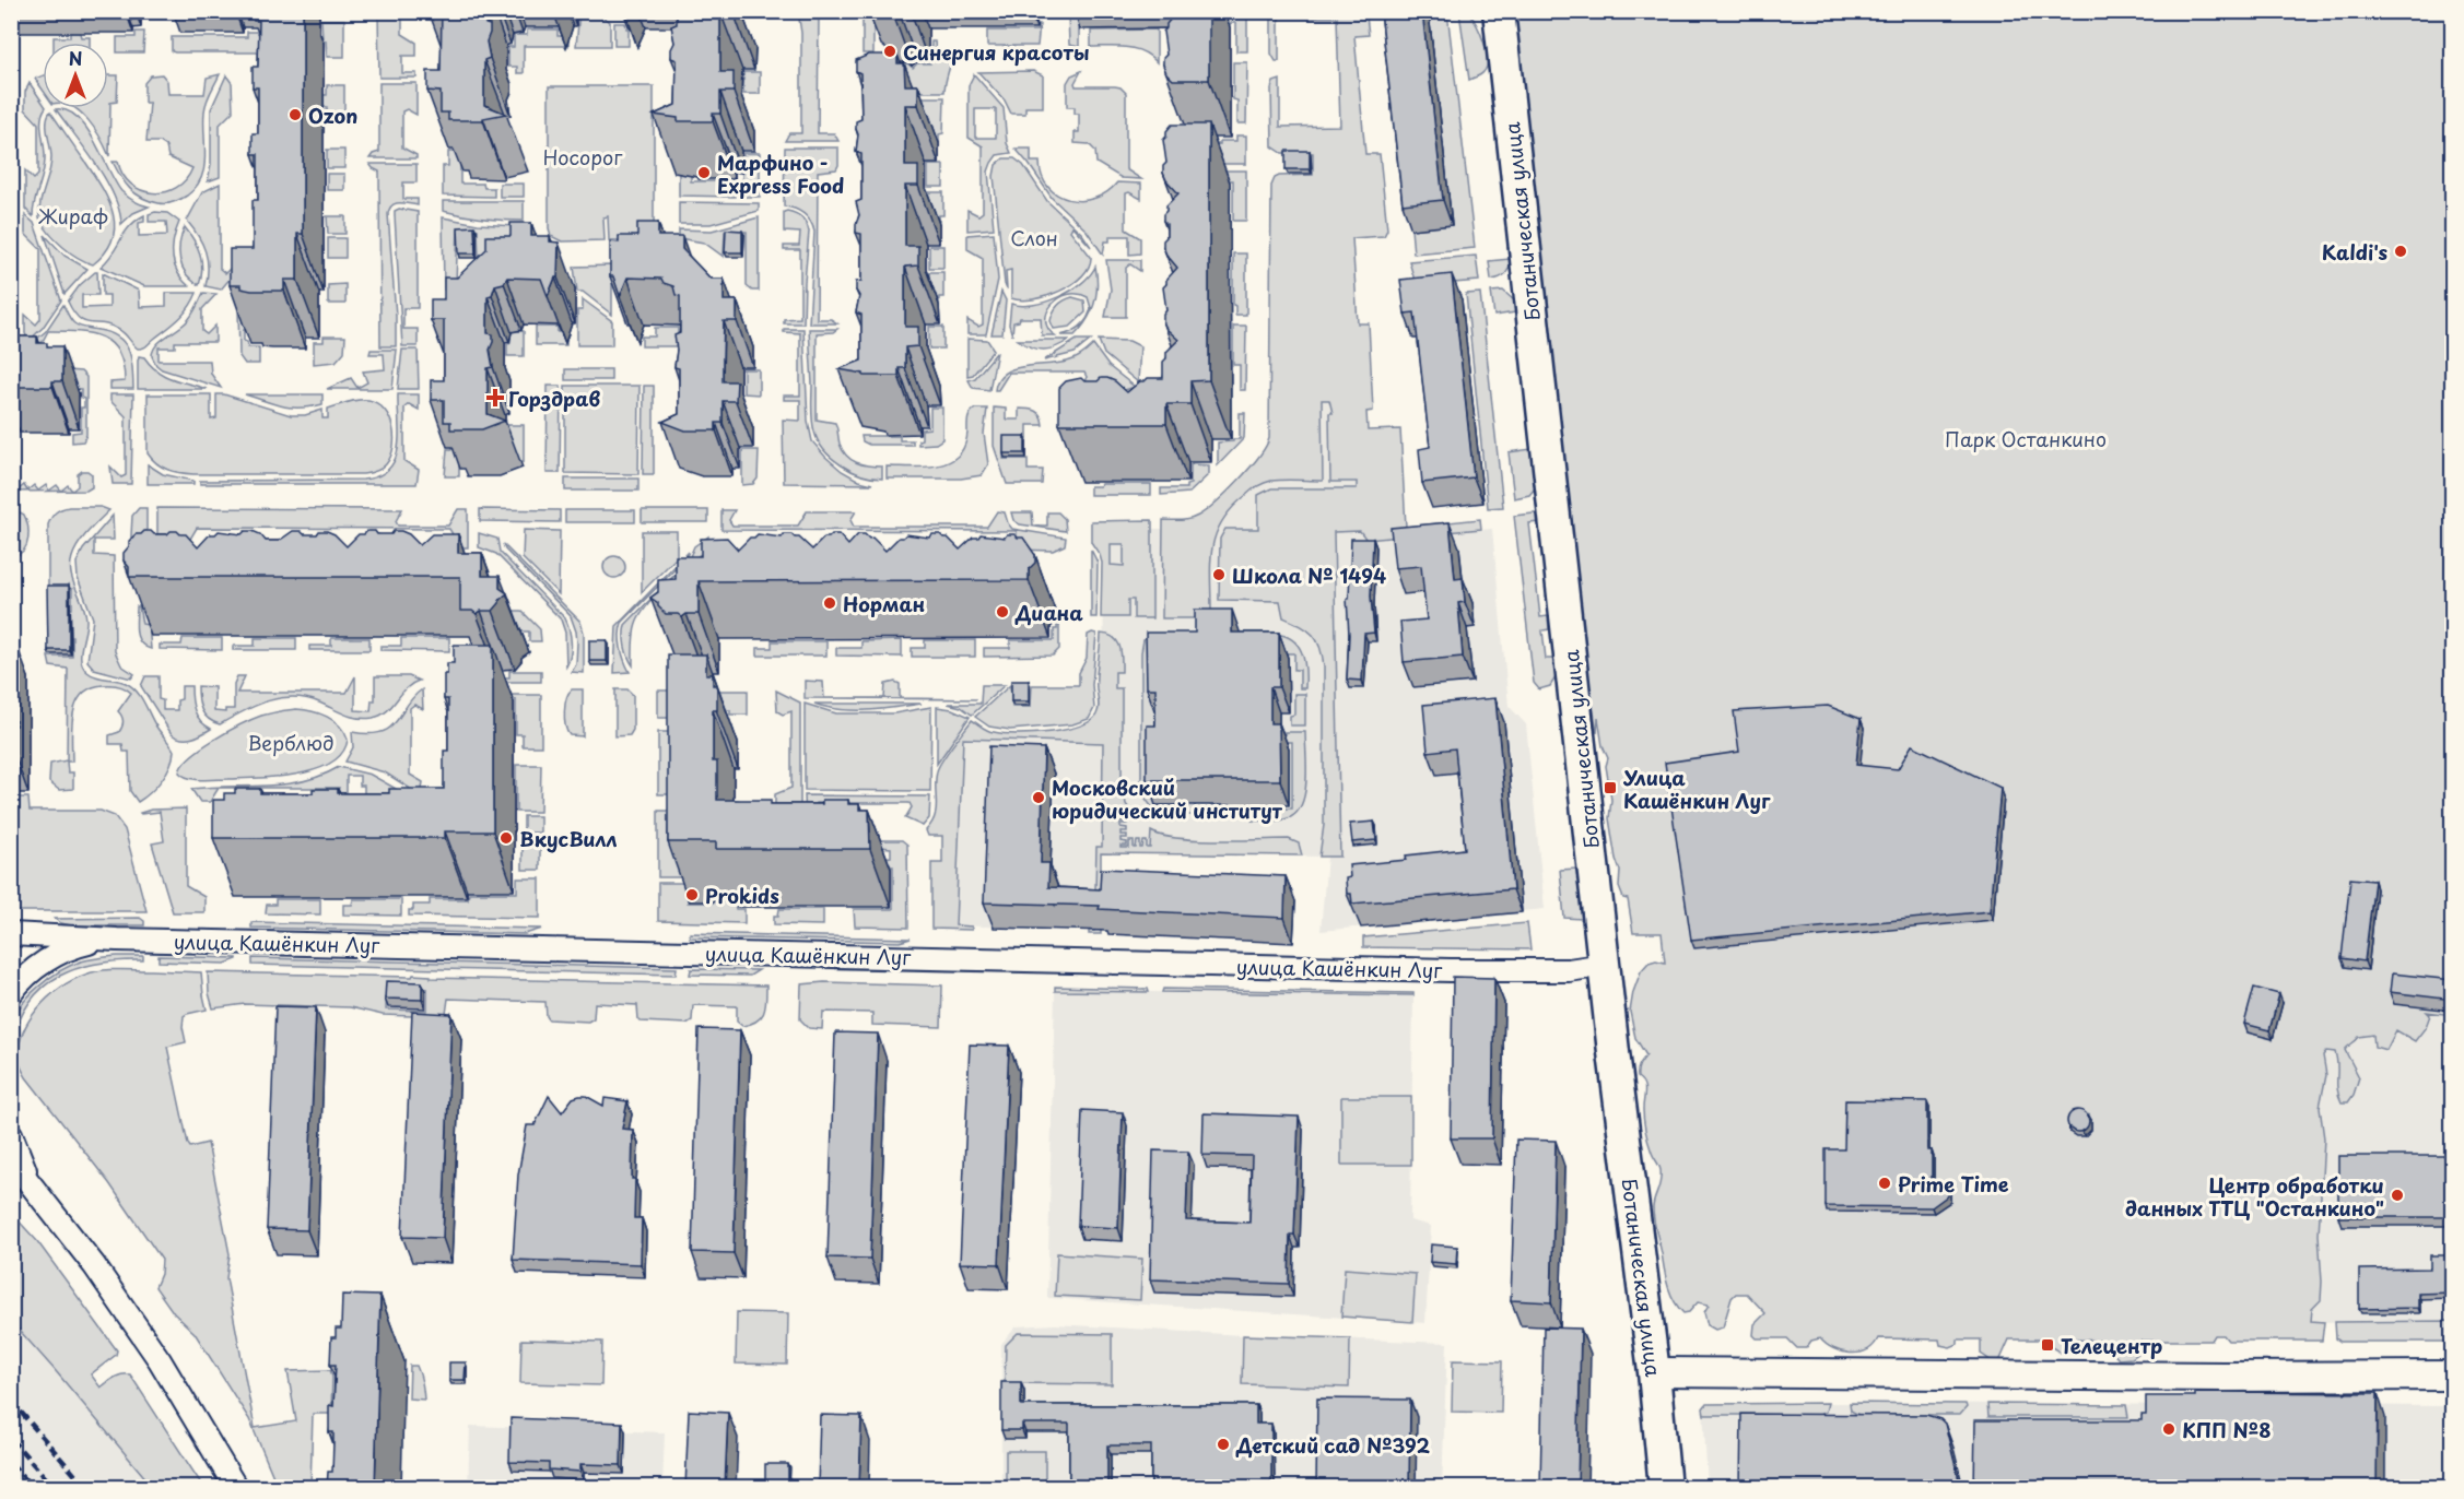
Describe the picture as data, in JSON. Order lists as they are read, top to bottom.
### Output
{
  "streets": {
    "main road": ["Ботаническая улица"],
    "street": ["улица Кашёнкин Луг"]
  },
  "crossings": [
    ["Ботаническая улица", "улица Кашёнкин Луг"]
  ],
  "parks": [
    "Носорог",
    "Жираф",
    "Слон",
    "Парк Останкино",
    "Верблюд"
  ],
  "places": {
    "other": [
      "Синергия красоты",
      "Ozon",
      "Марфино - Express Food",
      "Kaldi's",
      "Школа № 1494",
      "Норман",
      "Диана",
      "Московский юридический институт",
      "ВкусВилл",
      "Prokids",
      "Prime Time",
      "Центр обработки данных ТТЦ \"Останкино\"",
      "КПП №8",
      "Детский сад №392"
    ],
    "health": ["Горздрав"],
    "transit": ["Улица Кашёнкин Луг", "Телецентр"]
  },
  "north": "top"
}
